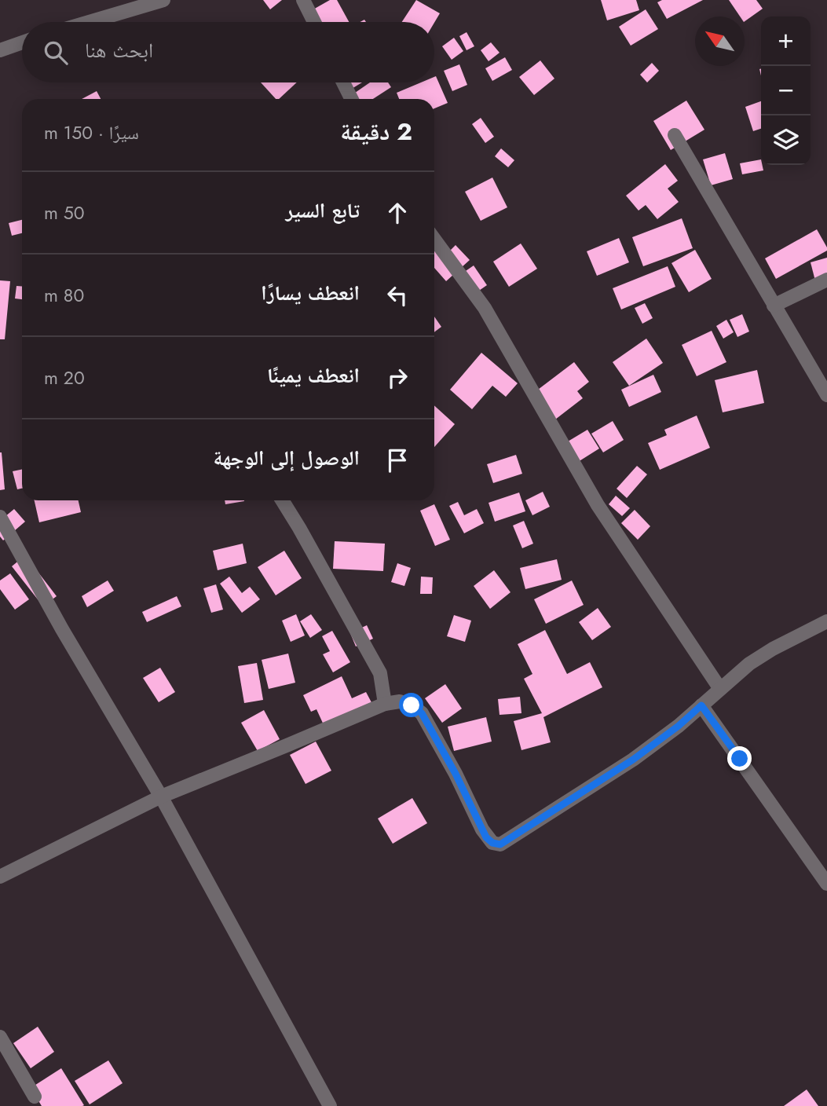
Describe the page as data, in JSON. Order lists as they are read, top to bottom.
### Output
{
  "north": "top left",
  "page": {
    "map_buttons": ["+", "−"],
    "search": "ابحث هنا",
    "heading": ["2 دقيقة", "سيرًا · 150 m"],
    "list": [
      ["تابع السير", "50 m"],
      ["انعطف يسارًا", "80 m"],
      ["انعطف يمينًا", "20 m"],
      "الوصول إلى الوجهة"
    ]
  }
}
